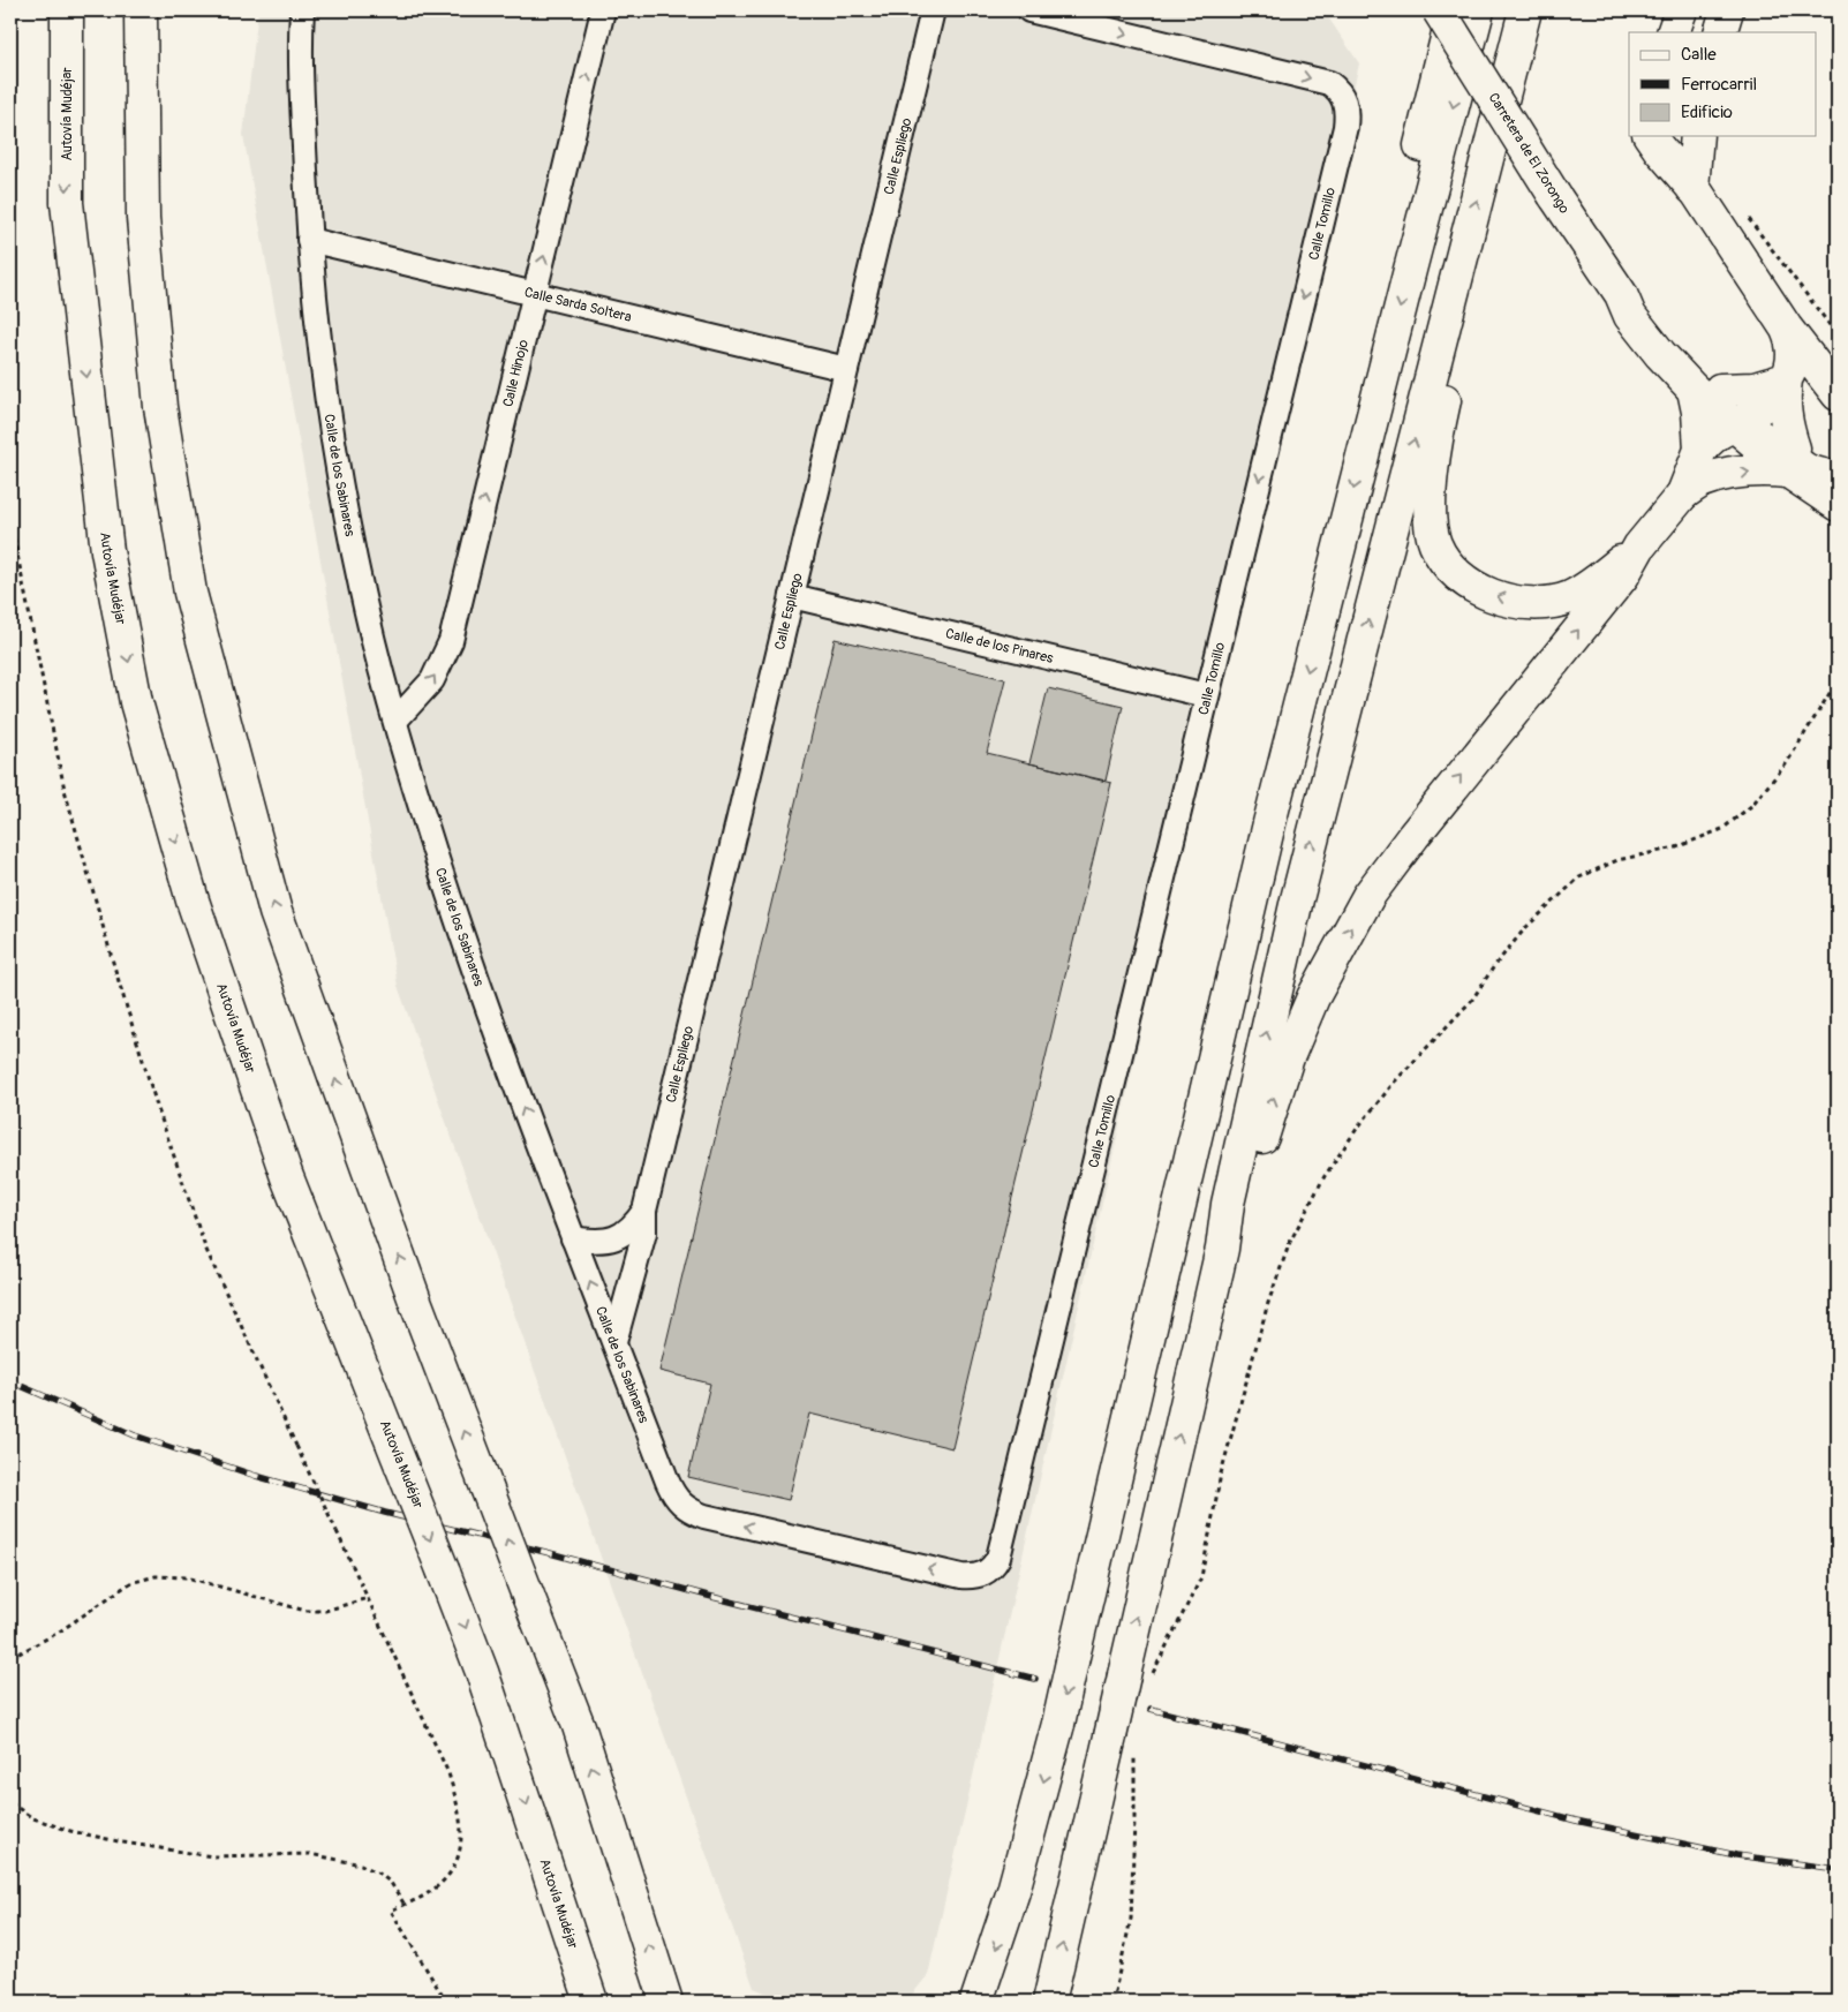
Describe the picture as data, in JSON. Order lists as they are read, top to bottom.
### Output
{
  "streets": {
    "main road": ["Autovía Mudéjar", "Carretera de El Zorongo"],
    "street": [
      "Calle Espliego",
      "Calle Tomillo",
      "Calle Sarda Soltera",
      "Calle Hinojo",
      "Calle de los Sabinares",
      "Calle de los Pinares"
    ]
  },
  "crossings": [
    ["Calle Espliego", "Calle Sarda Soltera"],
    ["Calle Espliego", "Calle de los Sabinares"],
    ["Calle Espliego", "Calle de los Pinares"],
    ["Calle Tomillo", "Calle de los Sabinares"],
    ["Calle Tomillo", "Calle de los Pinares"],
    ["Calle Sarda Soltera", "Calle Hinojo"],
    ["Calle Sarda Soltera", "Calle de los Sabinares"],
    ["Calle Hinojo", "Calle de los Sabinares"]
  ],
  "one_way": ["Calle Hinojo", "Calle de los Sabinares"],
  "legend": ["Calle", "Ferrocarril", "Edificio"]
}
